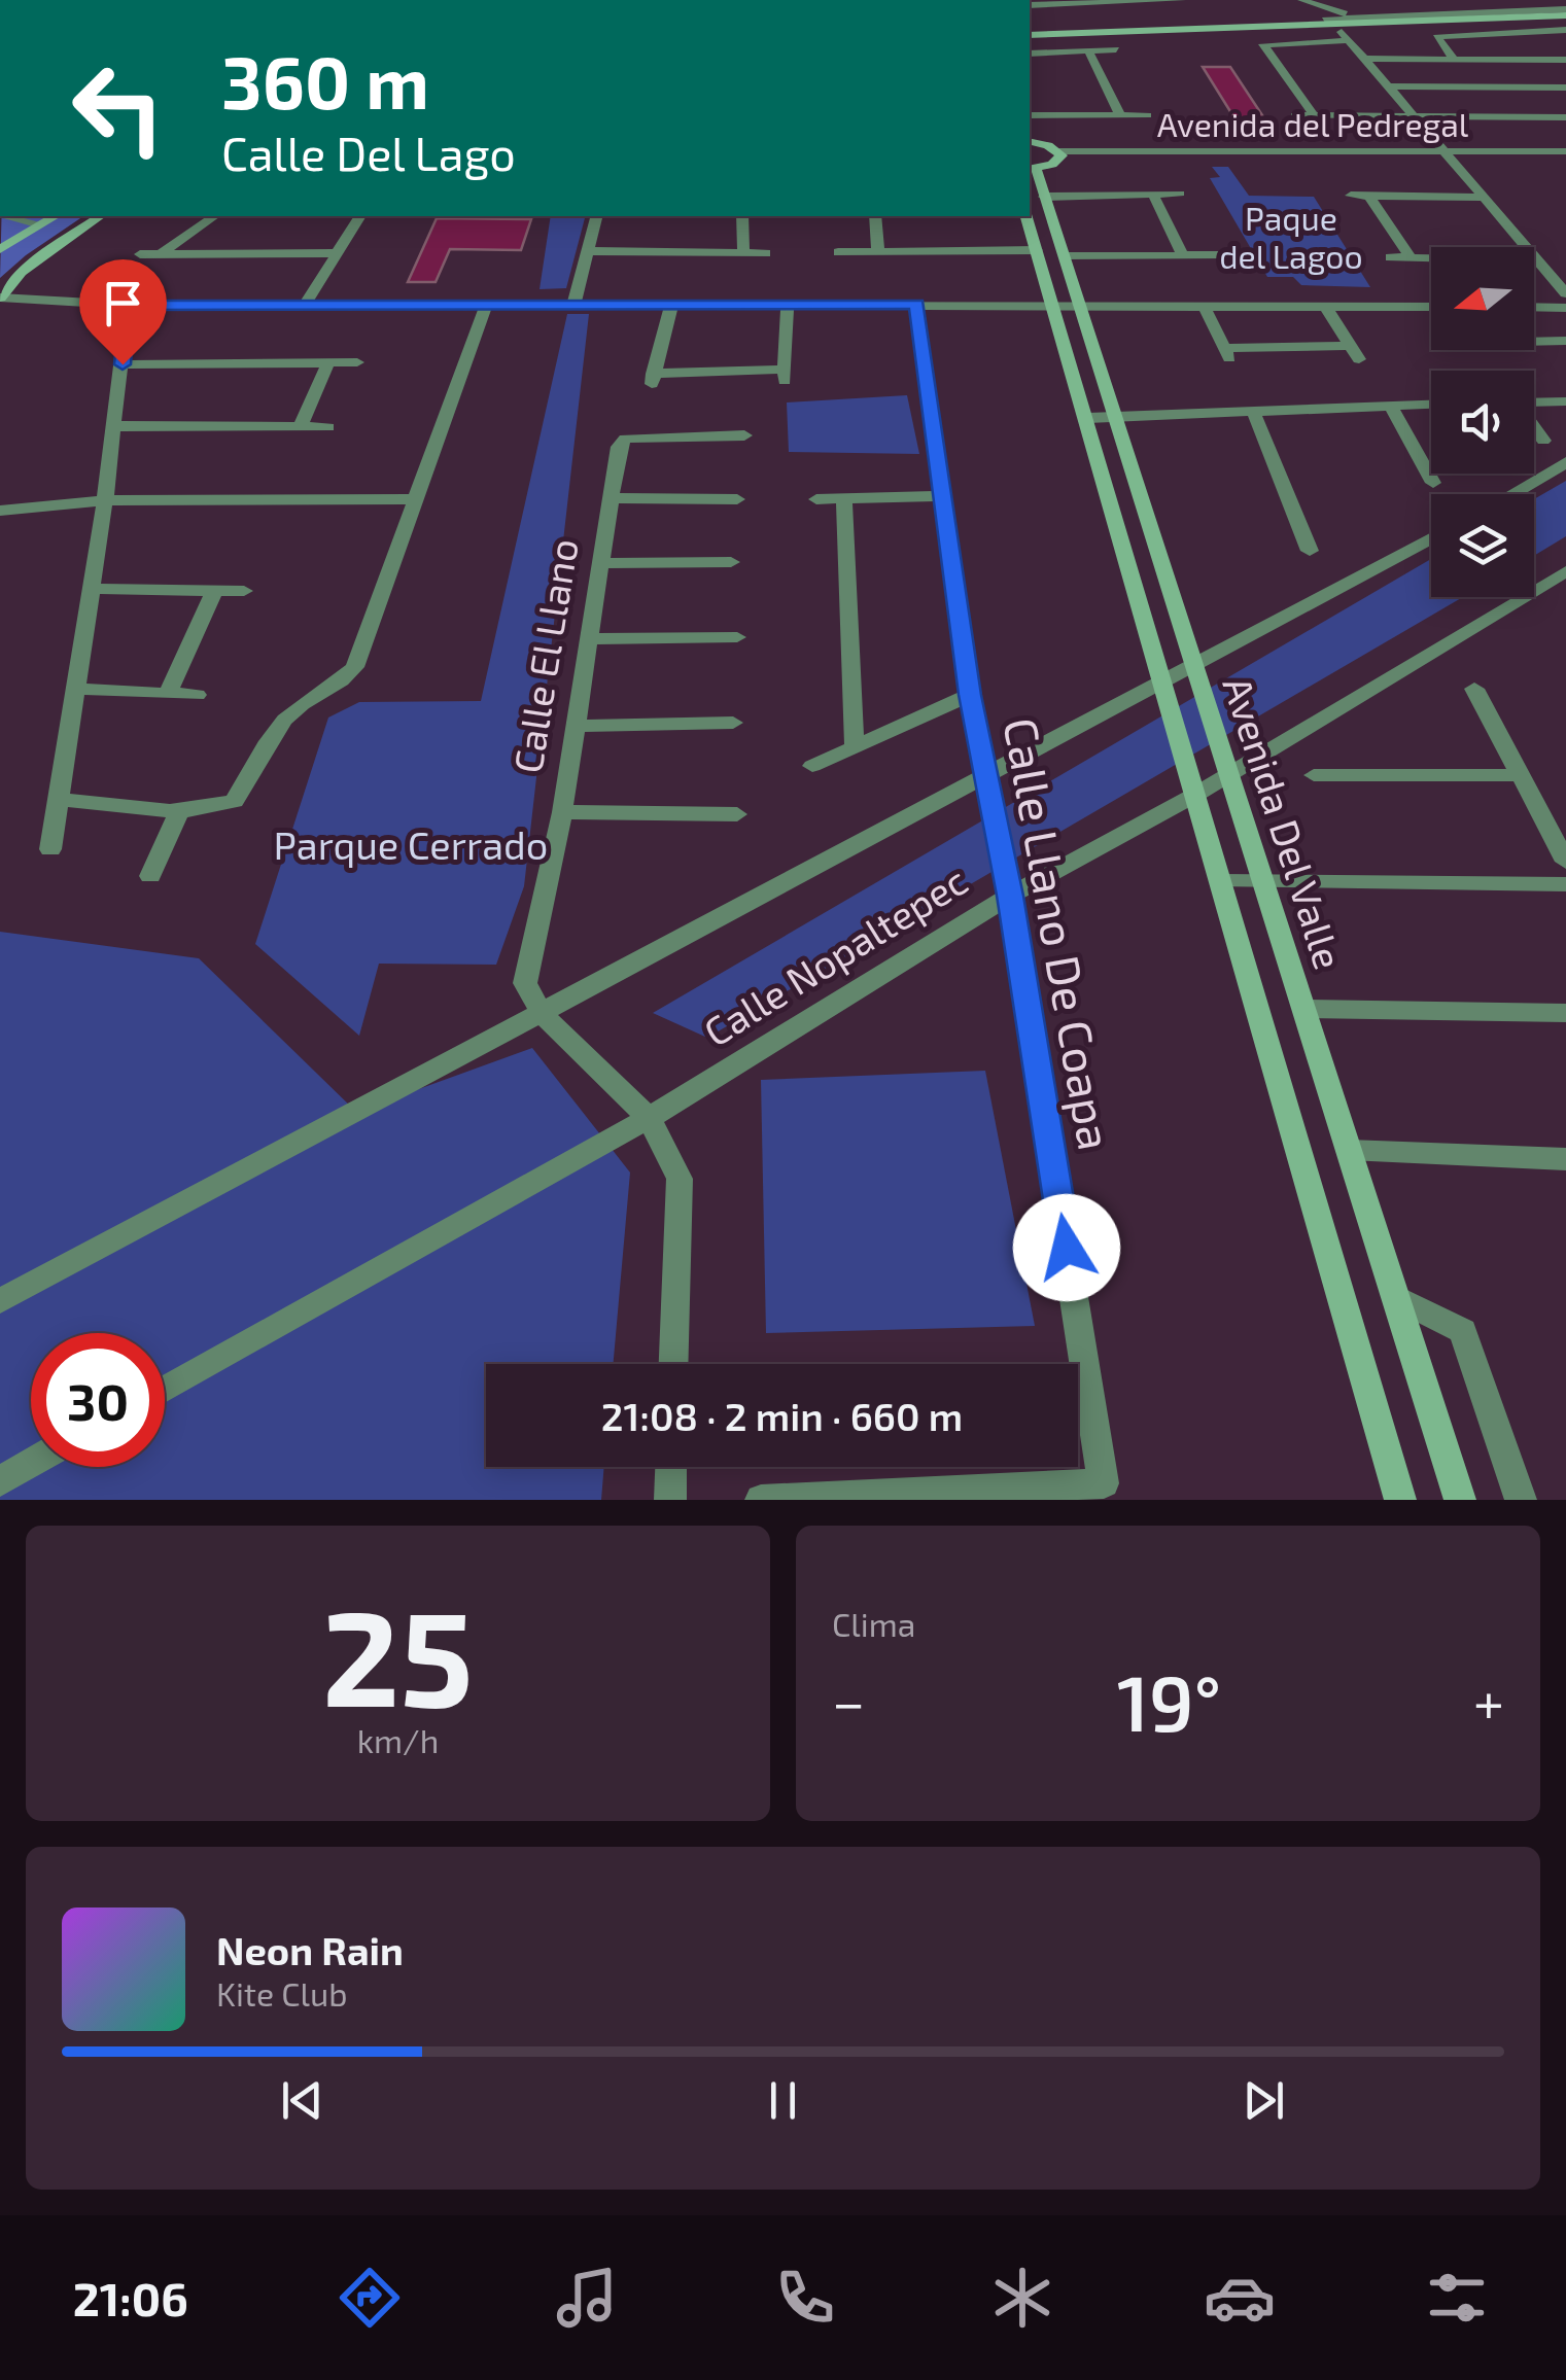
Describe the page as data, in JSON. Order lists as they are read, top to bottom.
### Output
{
  "streets": {
    "street": [
      "Avenida del Pedregal",
      "Calle El Llano",
      "Avenida Del Valle",
      "Calle Llano De Coapa",
      "Calle Nopaltepec"
    ]
  },
  "crossings": [
    ["Calle El Llano", "Calle Nopaltepec"],
    ["Avenida Del Valle", "Calle Nopaltepec"],
    ["Calle Llano De Coapa", "Calle Nopaltepec"]
  ],
  "parks": ["Paque del Lagoo", "Parque Cerrado"],
  "north": "left",
  "page": {
    "turn": ["360 m", "Calle Del Lago"],
    "limit": "30",
    "trip": "21:08 · 2 min · 660 m",
    "tile": [
      ["25", "km/h"],
      "Clima"
    ],
    "heat": ["−", "19°", "+"],
    "song": ["Neon Rain", "Kite Club"],
    "tabs": "21:06"
  }
}
